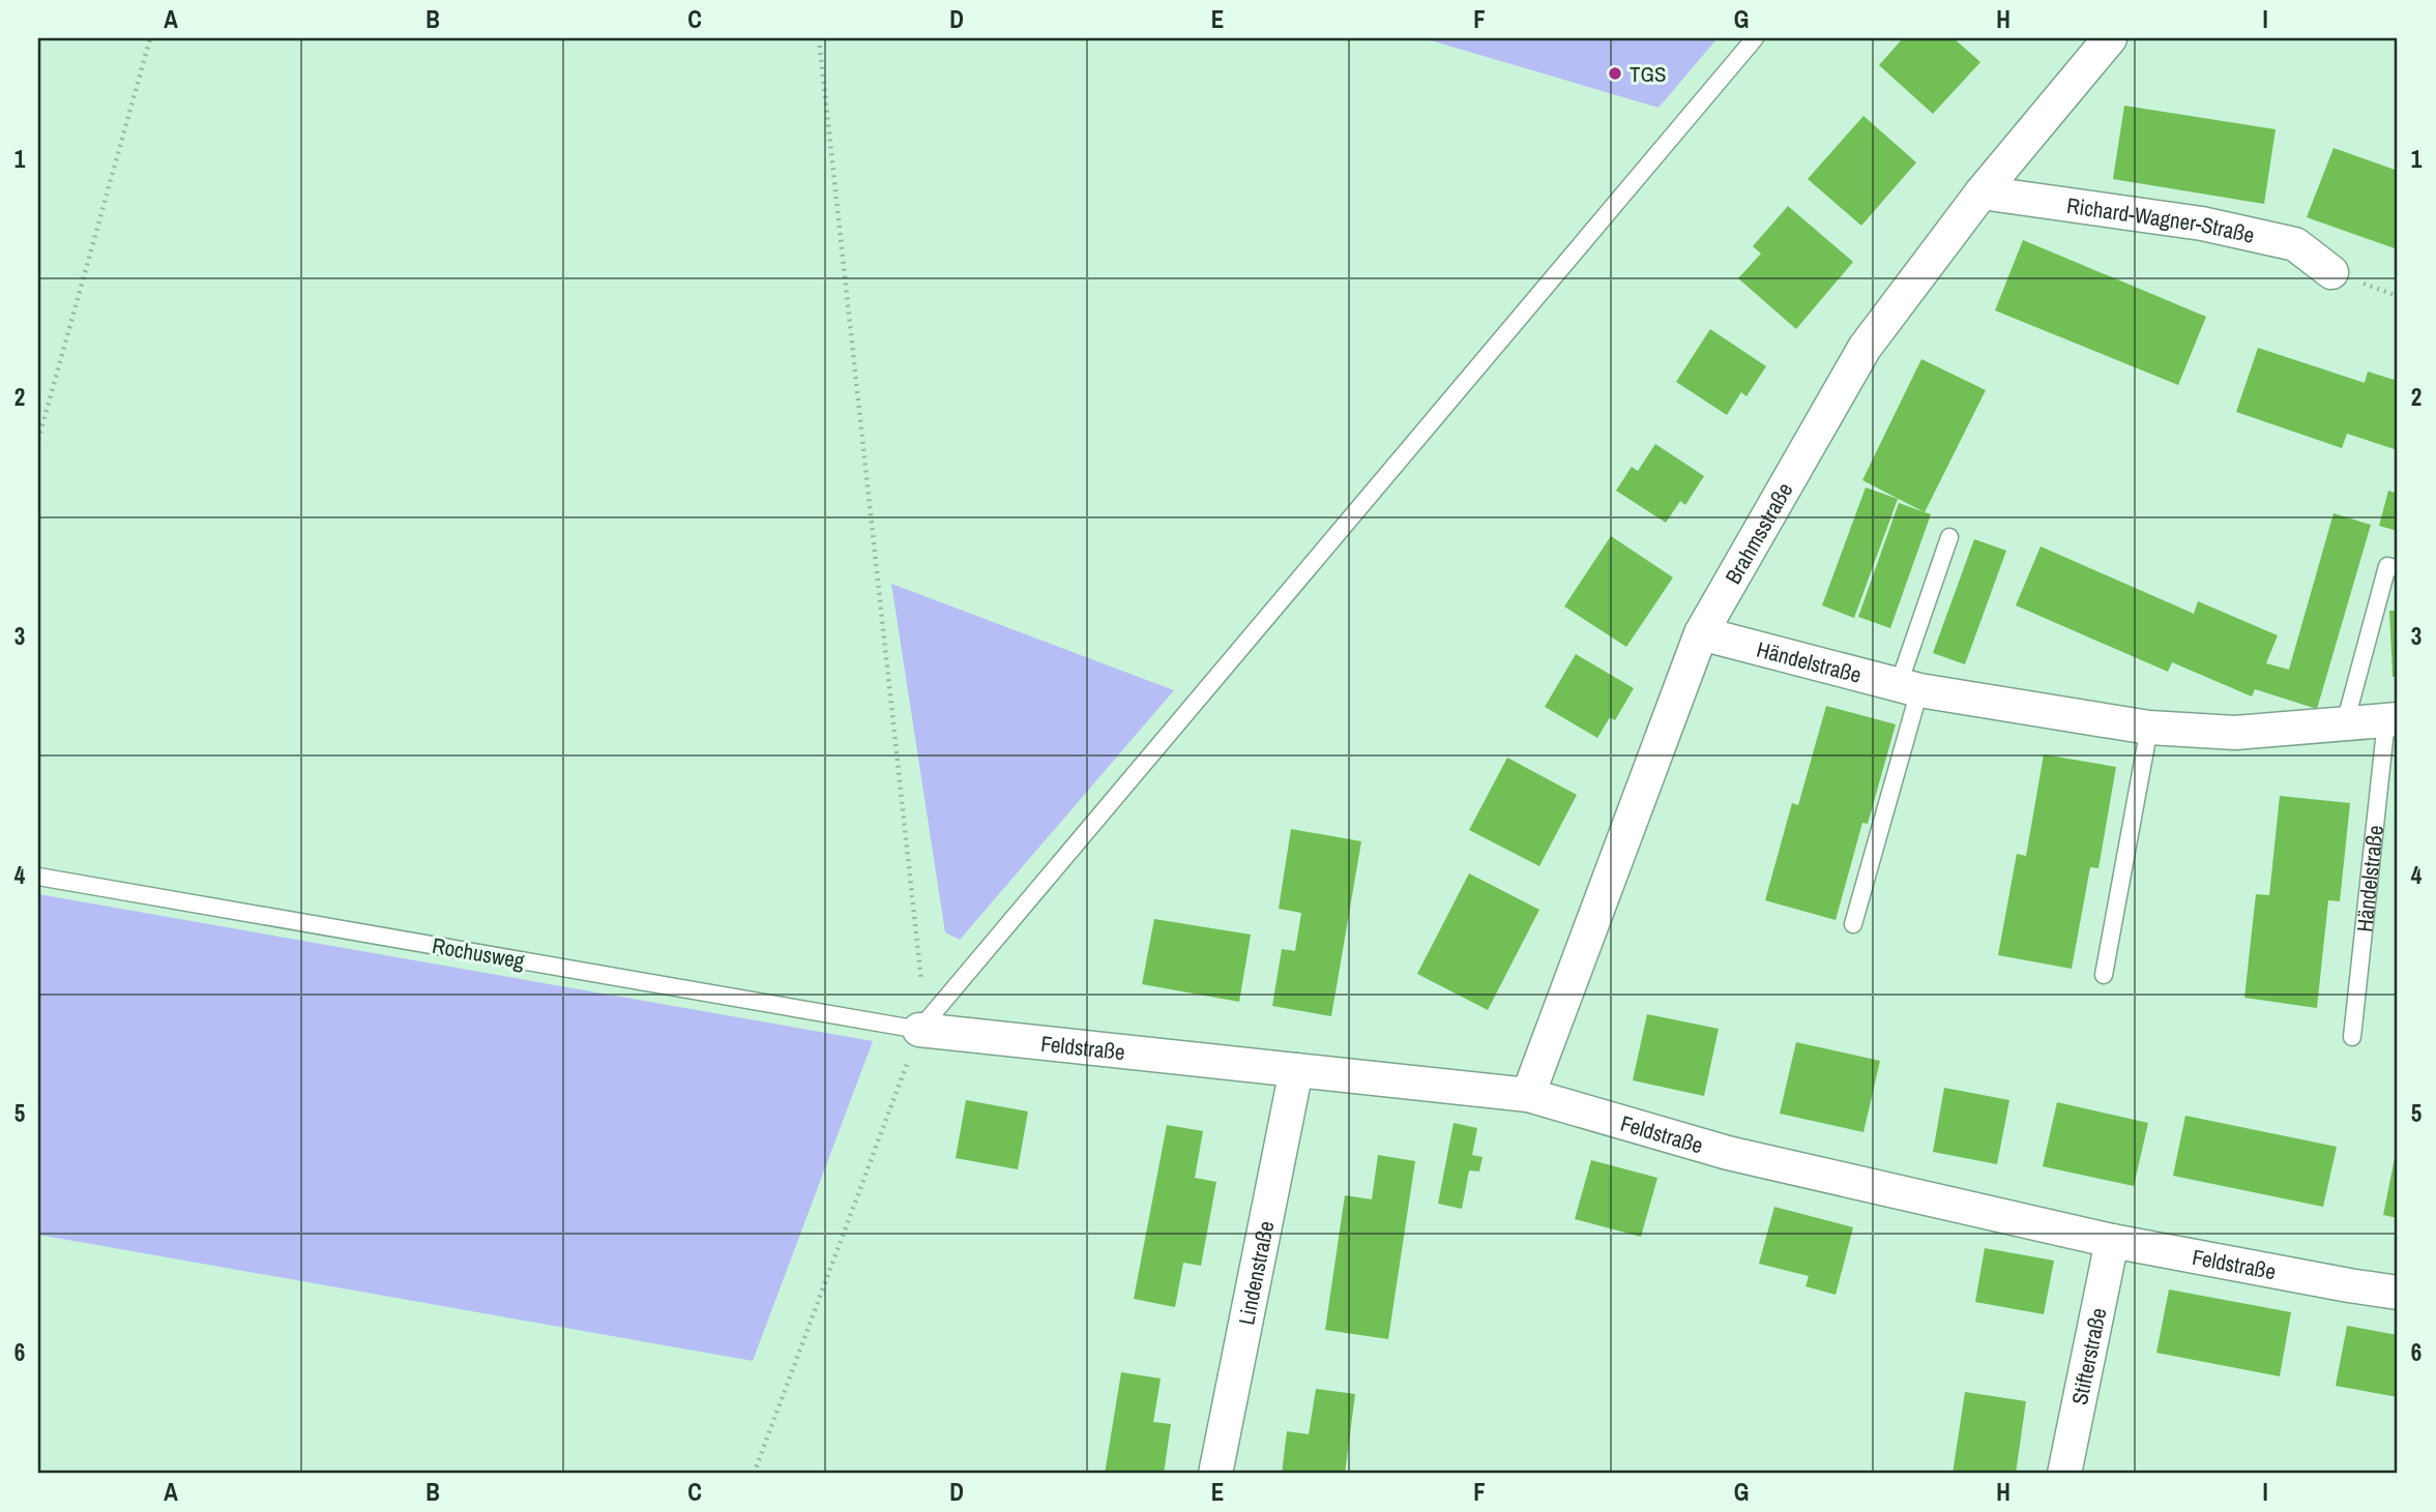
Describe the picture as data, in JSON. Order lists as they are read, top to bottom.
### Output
{
  "streets": {
    "street": [
      "Richard-Wagner-Straße",
      "Brahmsstraße",
      "Händelstraße",
      "Feldstraße",
      "Lindenstraße",
      "Stifterstraße"
    ],
    "lane": ["Rochusweg"]
  },
  "crossings": [
    ["Richard-Wagner-Straße", "Brahmsstraße"],
    ["Brahmsstraße", "Händelstraße"],
    ["Brahmsstraße", "Feldstraße"],
    ["Rochusweg", "Feldstraße"],
    ["Feldstraße", "Lindenstraße"],
    ["Feldstraße", "Stifterstraße"]
  ],
  "places": ["TGS"],
  "grid": {
    "columns": [
      "A",
      "B",
      "C",
      "D",
      "E",
      "F",
      "G",
      "H",
      "I"
    ],
    "rows": [
      "1",
      "2",
      "3",
      "4",
      "5",
      "6"
    ]
  }
}
